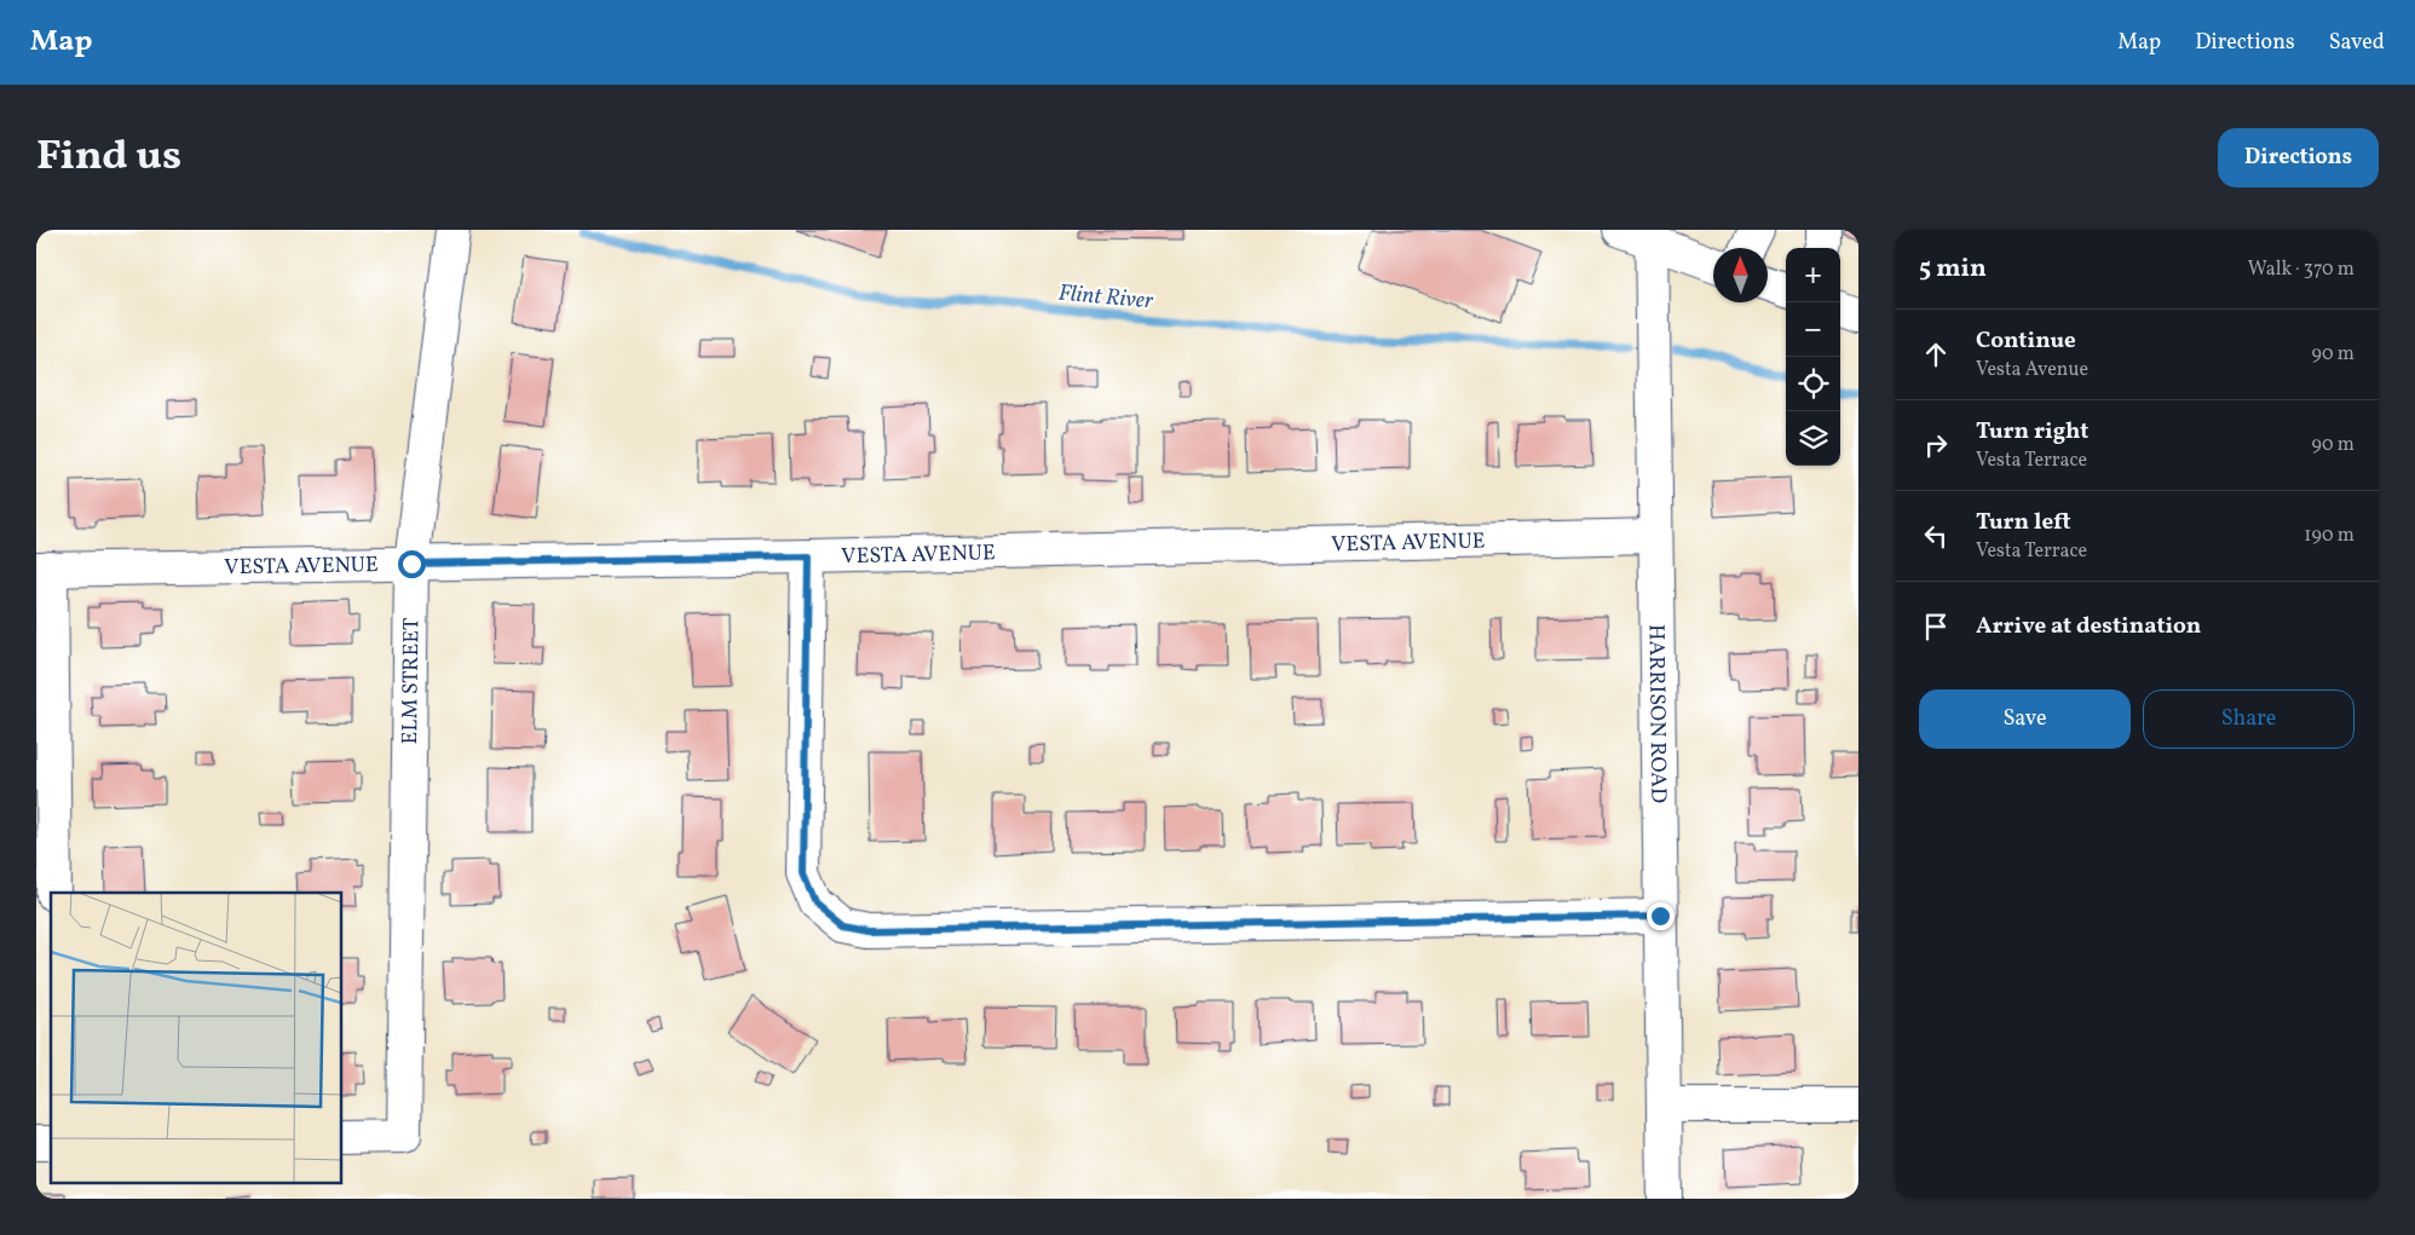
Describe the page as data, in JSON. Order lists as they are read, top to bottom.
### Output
{
  "streets": {
    "street": ["VESTA AVENUE", "ELM STREET", "HARRISON ROAD"]
  },
  "crossings": [
    ["VESTA AVENUE", "ELM STREET"],
    ["VESTA AVENUE", "HARRISON ROAD"]
  ],
  "water": ["Flint River"],
  "north": "top",
  "page": {
    "header": "Map",
    "nav": ["Map", "Directions", "Saved"],
    "title": "Find us",
    "buttons": [
      "Directions",
      ["Save", "Share"]
    ],
    "heading": ["5 min", "Walk · 370 m"],
    "map_buttons": ["+", "−"],
    "list": [
      ["Continue", "Vesta Avenue", "90 m"],
      ["Turn right", "Vesta Terrace", "90 m"],
      ["Turn left", "Vesta Terrace", "190 m"],
      "Arrive at destination"
    ]
  }
}
